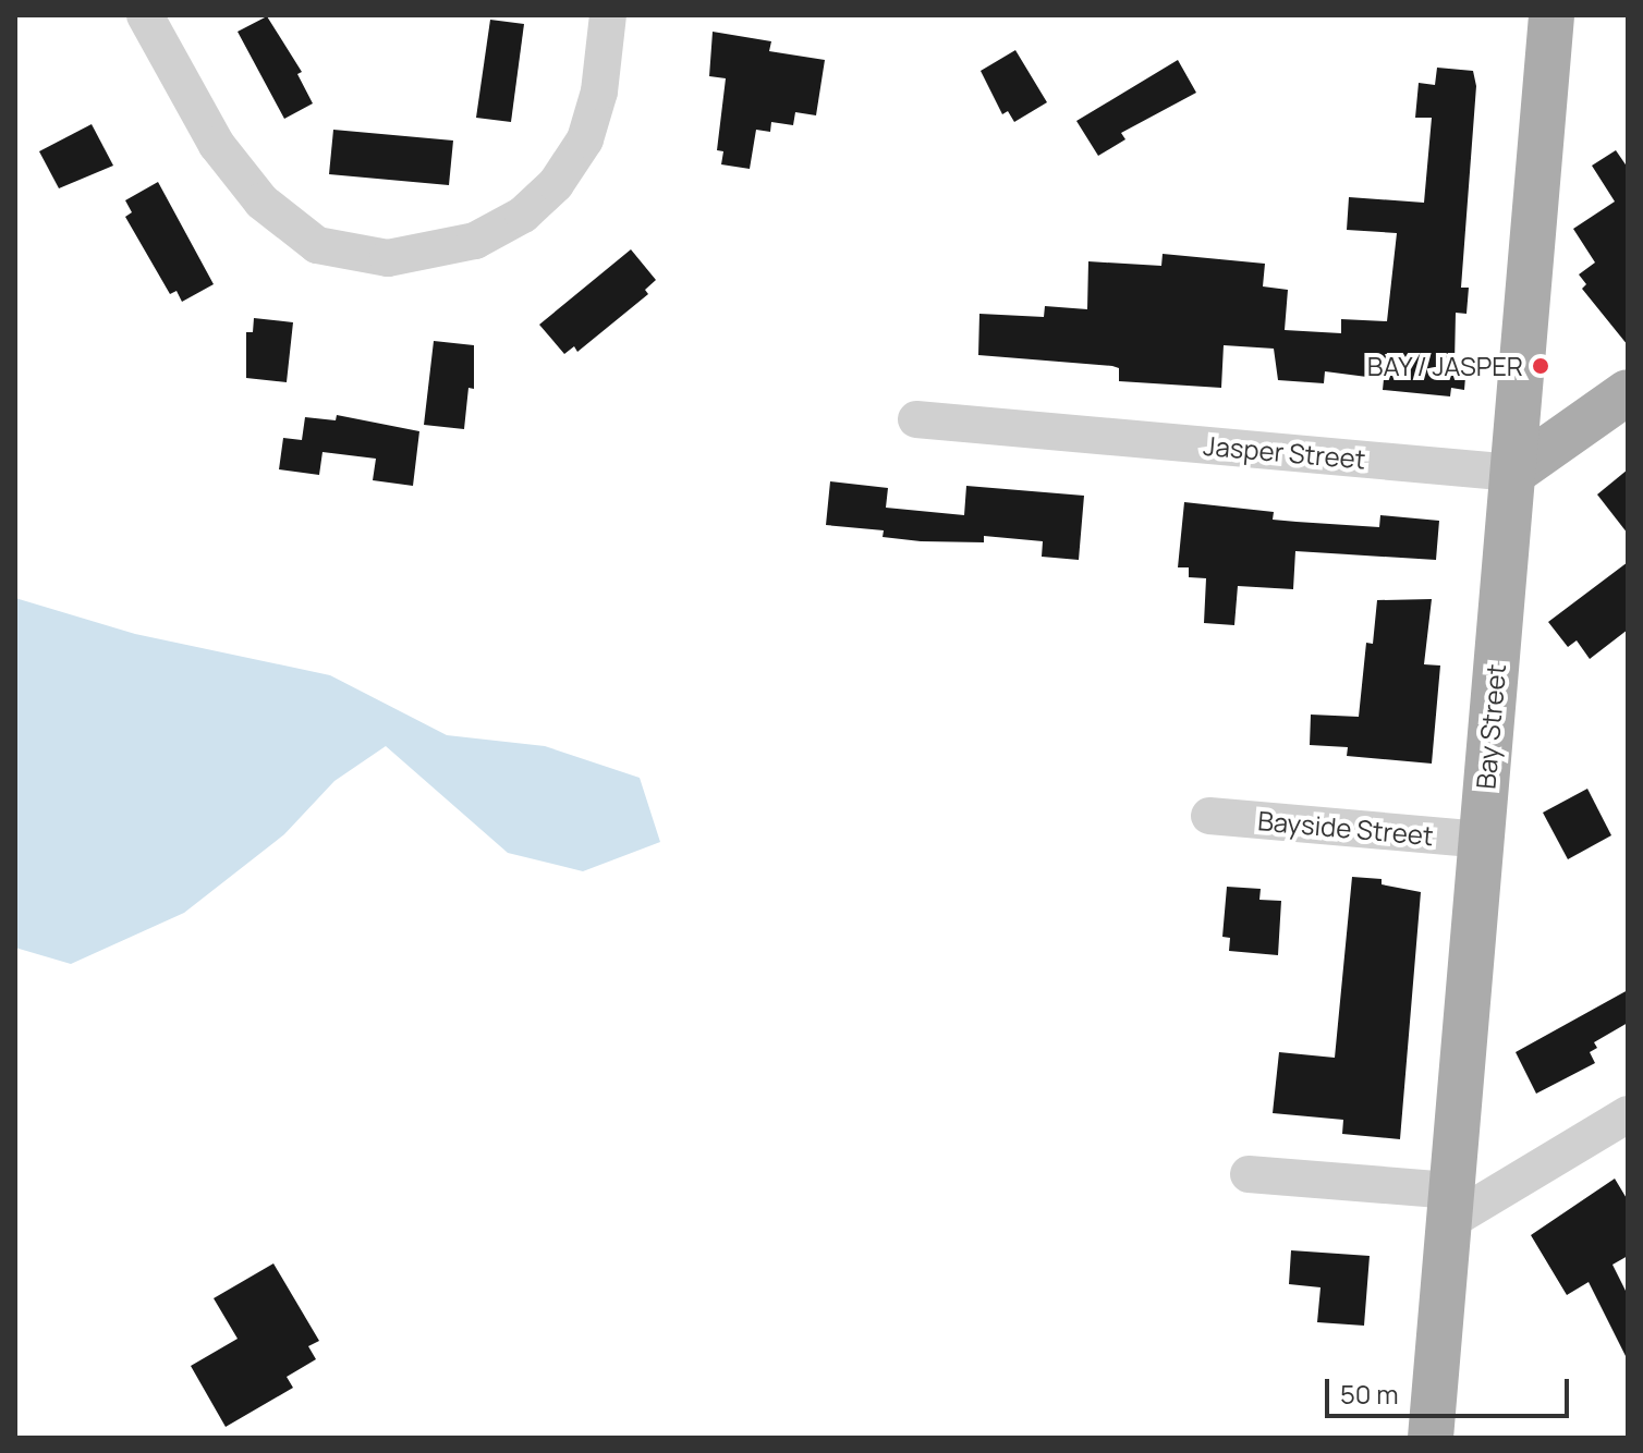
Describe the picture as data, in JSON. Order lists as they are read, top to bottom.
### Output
{
  "streets": {
    "main road": ["Bay Street"],
    "street": ["Jasper Street", "Bayside Street"]
  },
  "crossings": [
    ["Jasper Street", "Bay Street"],
    ["Bay Street", "Bayside Street"]
  ],
  "places": ["BAY / JASPER"],
  "scale_bar": "50 m"
}
